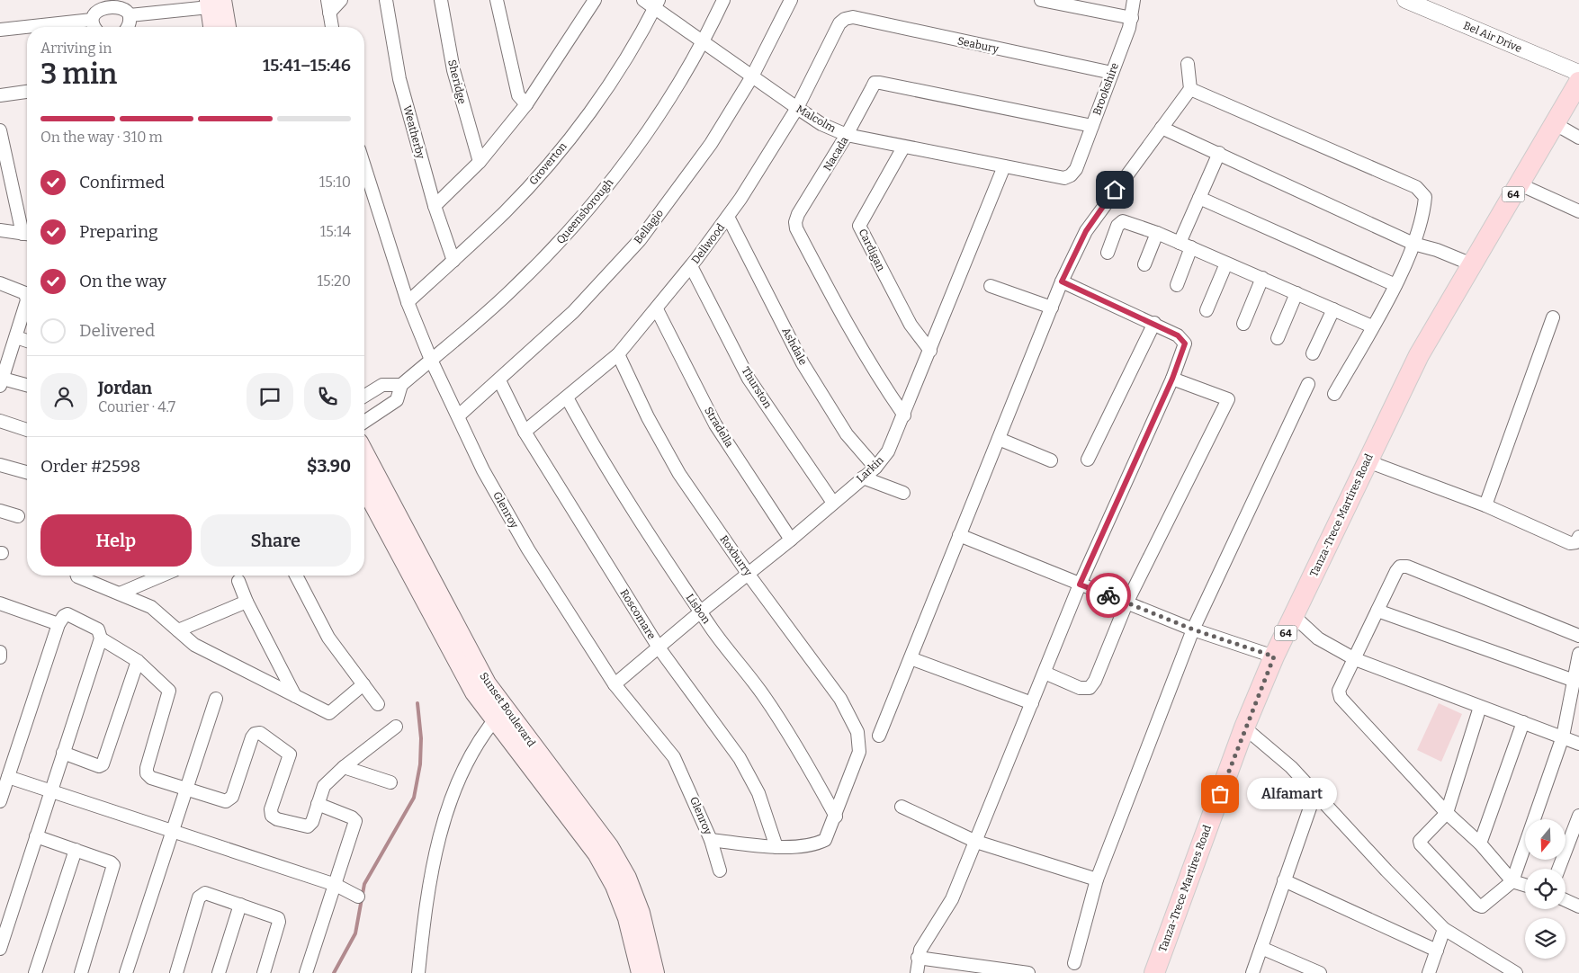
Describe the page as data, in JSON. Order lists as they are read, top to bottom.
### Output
{
  "streets": {
    "main road": ["64", "Tanza-Trece Martires Road", "Sunset Boulevard"],
    "street": [
      "Bel Air Drive",
      "Seabury",
      "Sheridge",
      "Brookshire",
      "Malcolm",
      "Weatherby",
      "Nacada",
      "Groverton",
      "Queensborough",
      "Bellagio",
      "Dellwood",
      "Cardigan",
      "Ashdale",
      "Thurston",
      "Stradella",
      "Larkin",
      "Glenroy",
      "Roxburry",
      "Lisbon",
      "Roscomare"
    ]
  },
  "crossings": [
    ["Seabury", "Brookshire"],
    ["Seabury", "Dellwood"],
    ["Brookshire", "Malcolm"],
    ["Brookshire", "Nacada"],
    ["Malcolm", "Nacada"],
    ["Malcolm", "Groverton"],
    ["Malcolm", "Queensborough"],
    ["Malcolm", "Bellagio"],
    ["Malcolm", "Dellwood"],
    ["Malcolm", "Cardigan"],
    ["Malcolm", "Larkin"],
    ["Weatherby", "Groverton"],
    ["Nacada", "Larkin"],
    ["Groverton", "Glenroy"],
    ["Queensborough", "Glenroy"],
    ["Bellagio", "Glenroy"],
    ["Bellagio", "Roscomare"],
    ["Dellwood", "Ashdale"],
    ["Dellwood", "Thurston"],
    ["Dellwood", "Stradella"],
    ["Dellwood", "Roxburry"],
    ["Dellwood", "Lisbon"],
    ["Dellwood", "Roscomare"],
    ["Cardigan", "Larkin"],
    ["Ashdale", "Larkin"],
    ["Thurston", "Larkin"],
    ["Stradella", "Larkin"],
    ["Larkin", "Glenroy"],
    ["Larkin", "Roxburry"],
    ["Larkin", "Lisbon"],
    ["Larkin", "Roscomare"],
    ["Roxburry", "Lisbon"]
  ],
  "places": ["Alfamart"],
  "north": "bottom",
  "page": {
    "heading": ["3 min", "Arriving in", "15:41–15:46"],
    "panel": [
      "Jordan",
      "Courier · 4.7",
      "Order #2598",
      "$3.90"
    ],
    "bar": "On the way · 310 m",
    "list": [
      ["Confirmed", "15:10"],
      ["Preparing", "15:14"],
      ["On the way", "15:20"],
      "Delivered"
    ],
    "buttons": ["Help", "Share"],
    "bubble": "Alfamart"
  }
}
